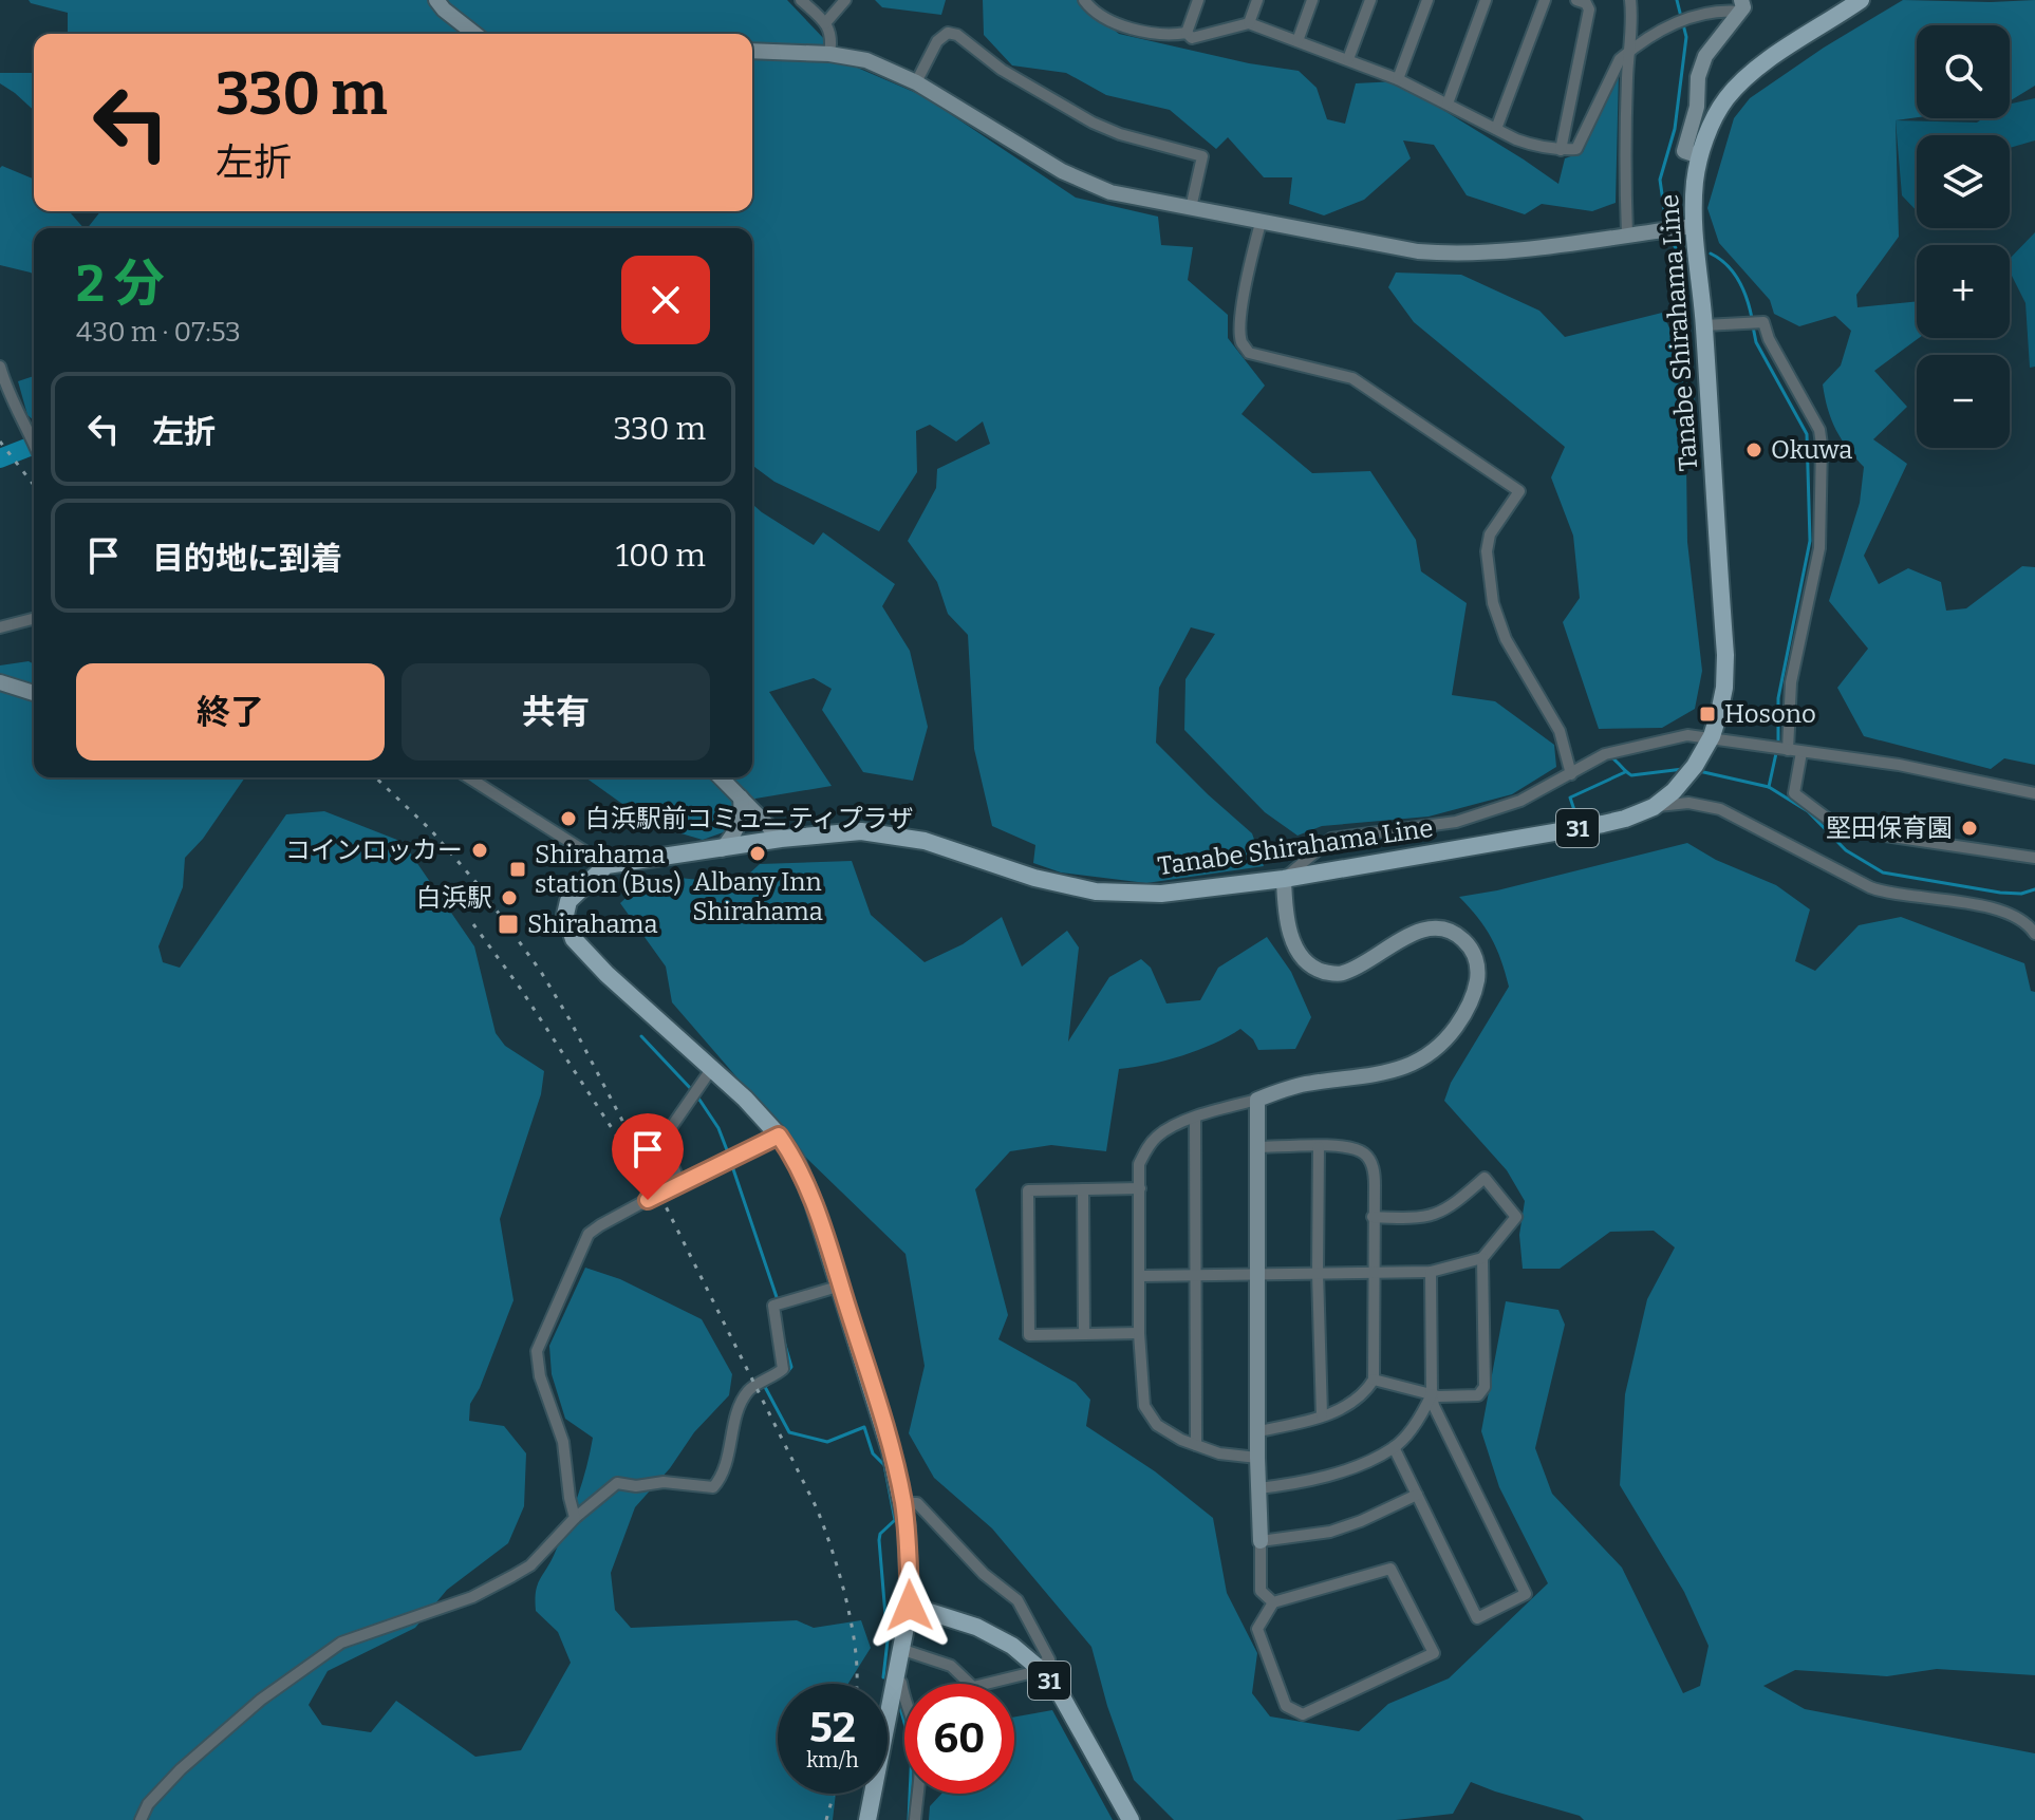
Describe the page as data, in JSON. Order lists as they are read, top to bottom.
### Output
{
  "streets": {
    "main road": ["Tanabe Shirahama Line", "31"]
  },
  "places": {
    "other": [
      "Okuwa",
      "白浜駅前コミュニティプラザ",
      "堅田保育園",
      "コインロッカー",
      "Albany Inn Shirahama",
      "白浜駅"
    ],
    "transit": ["Hosono", "Shirahama station (Bus)", "Shirahama"]
  },
  "page": {
    "map_buttons": ["+", "−"],
    "turn": ["330 m", "左折"],
    "heading": ["2 分", "430 m · 07:53"],
    "list": [
      {
        "name": "左折",
        "value": "330 m"
      },
      {
        "name": "目的地に到着",
        "value": "100 m"
      }
    ],
    "buttons": ["終了", "共有"],
    "speed": "52 km/h",
    "limit": "60"
  }
}
